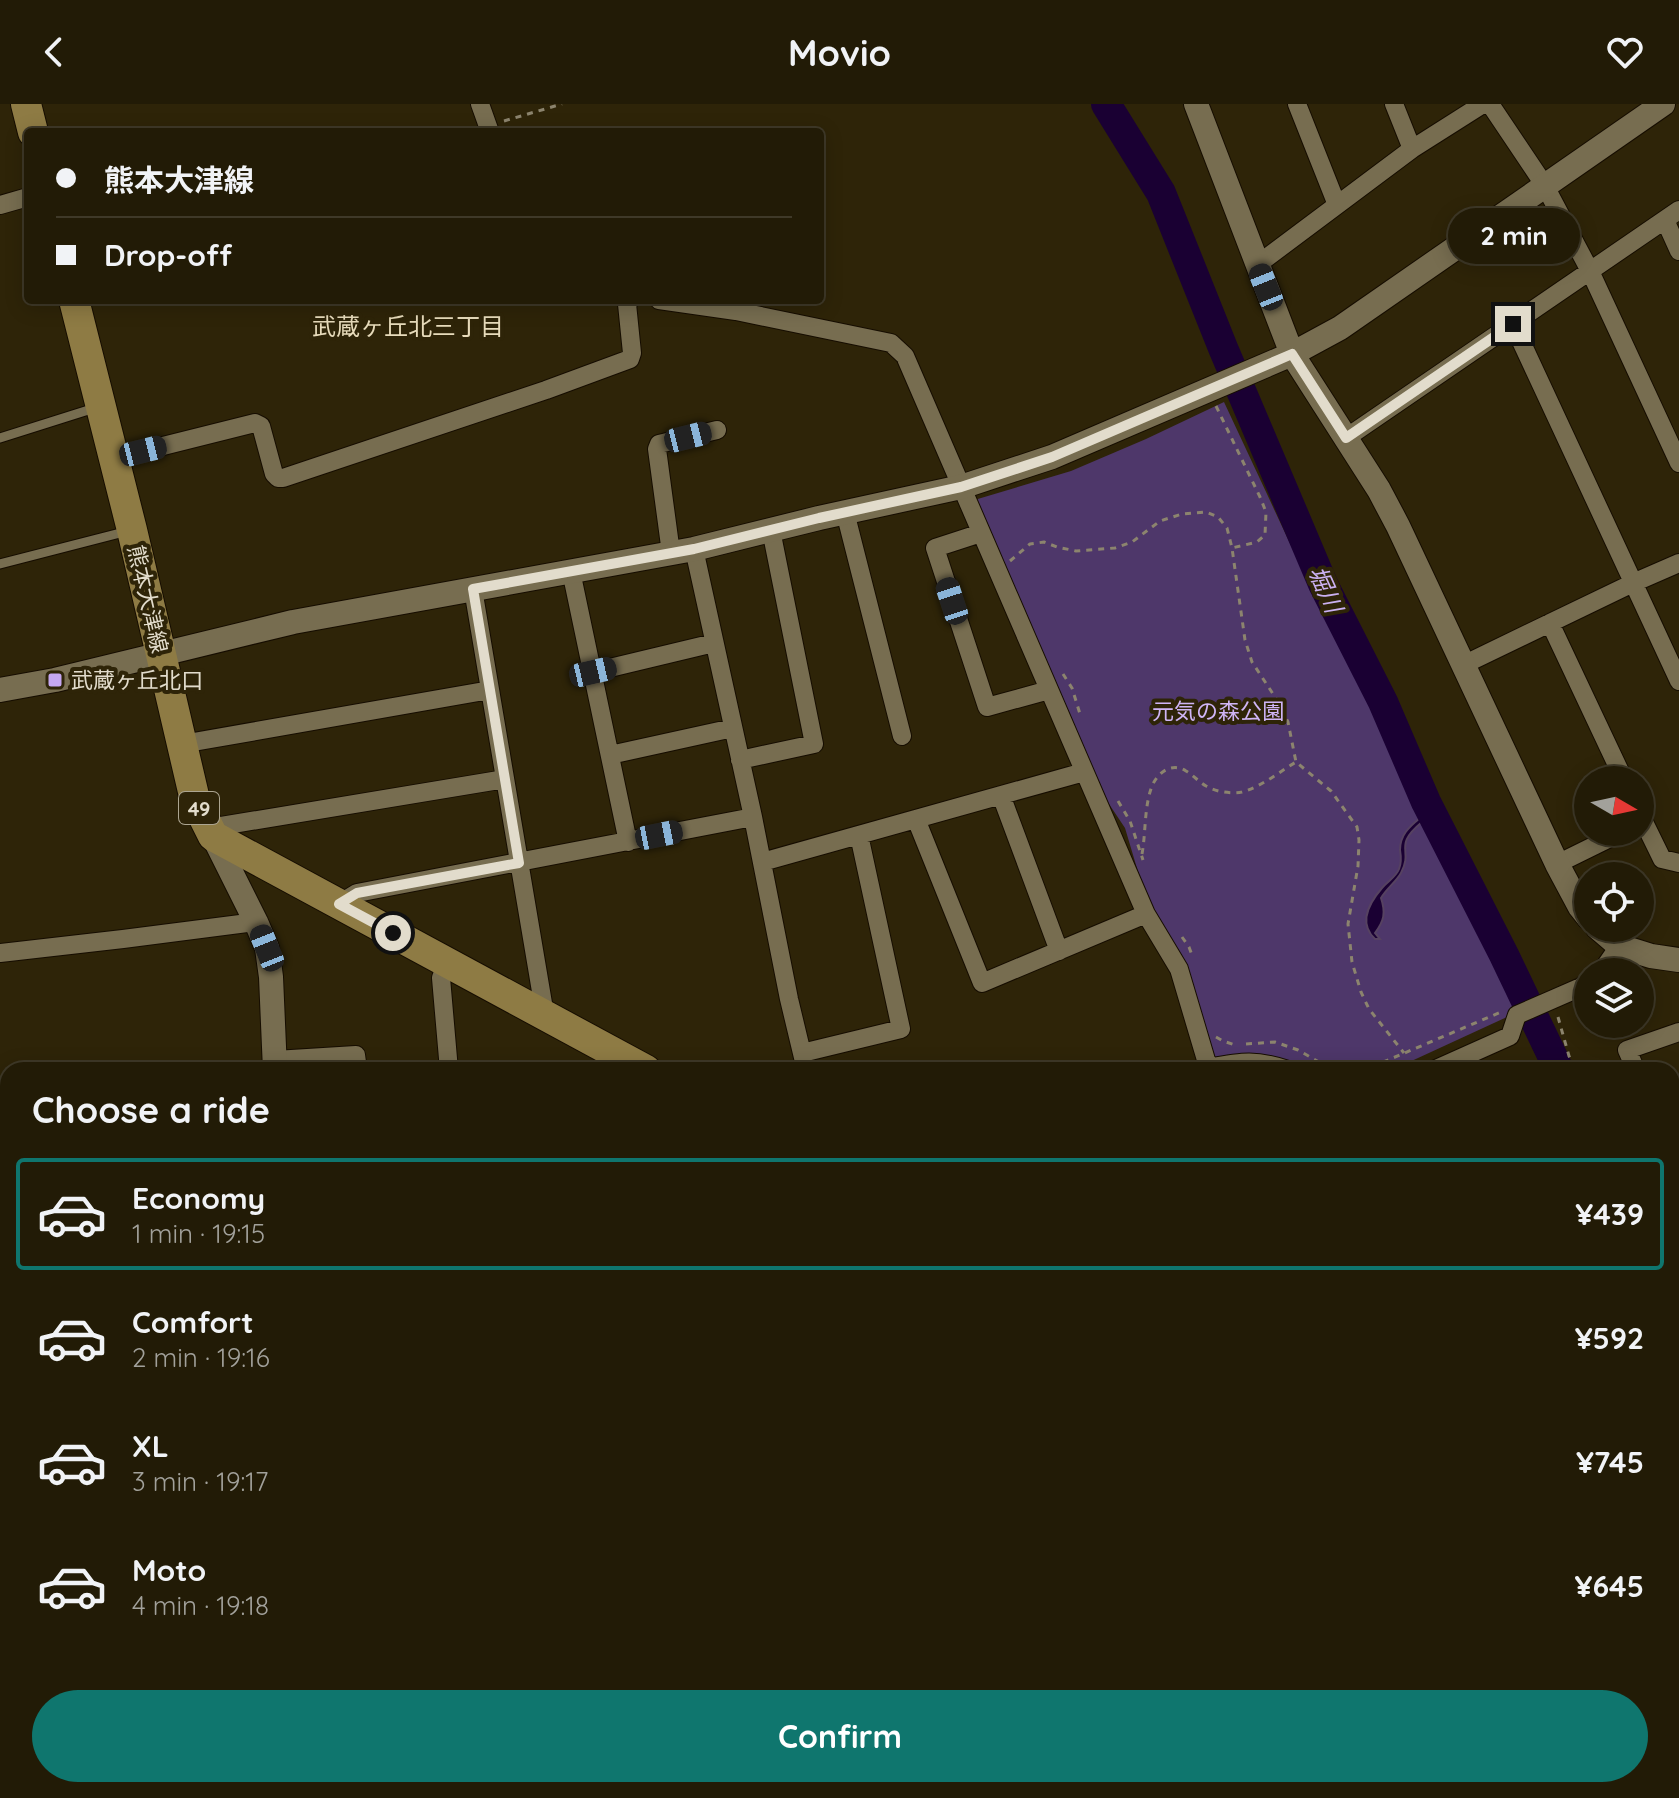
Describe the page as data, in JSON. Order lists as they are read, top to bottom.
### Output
{
  "streets": {
    "main road": ["熊本大津線", "49"]
  },
  "crossings": [
    ["熊本大津線", "49"]
  ],
  "districts": ["武蔵ヶ丘北三丁目"],
  "water": ["堀川"],
  "parks": ["元気の森公園"],
  "places": {
    "transit": ["武蔵ヶ丘北口"]
  },
  "north": "right",
  "page": {
    "header": "Movio",
    "banner": ["熊本大津線", "Drop-off"],
    "bubble": "2 min",
    "heading": "Choose a ride",
    "list": [
      {
        "name": "Economy",
        "note": "1 min · 19:15",
        "value": "¥439"
      },
      {
        "name": "Comfort",
        "note": "2 min · 19:16",
        "value": "¥592"
      },
      {
        "name": "XL",
        "note": "3 min · 19:17",
        "value": "¥745"
      },
      {
        "name": "Moto",
        "note": "4 min · 19:18",
        "value": "¥645"
      }
    ],
    "buttons": "Confirm"
  }
}
